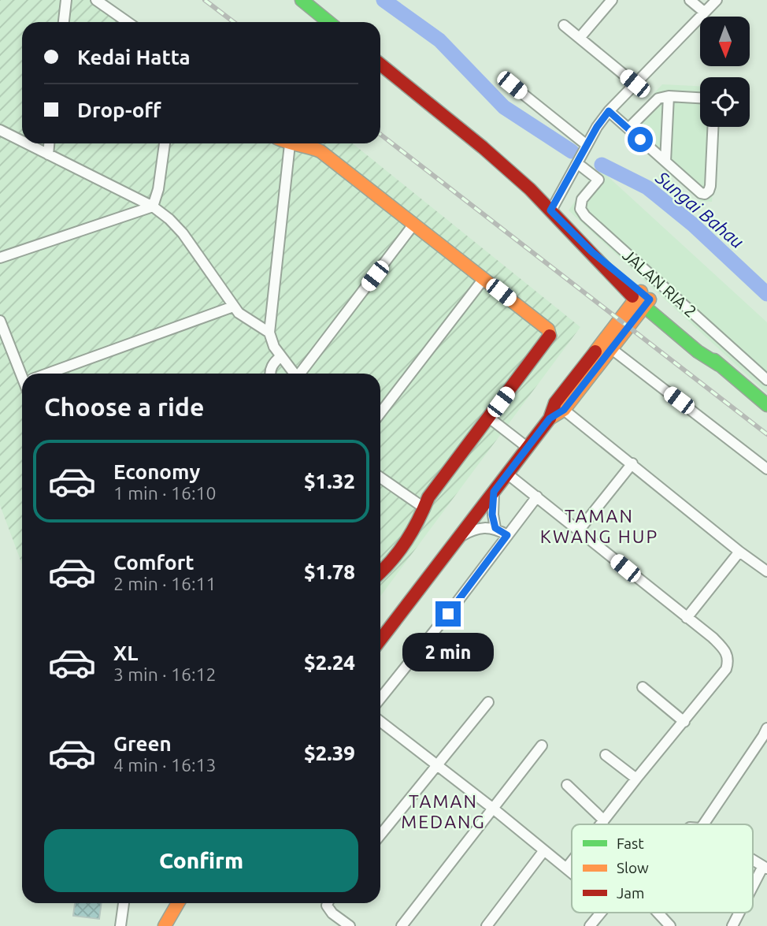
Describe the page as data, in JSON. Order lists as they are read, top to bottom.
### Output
{
  "streets": {
    "street": ["JALAN RIA 2"]
  },
  "districts": ["TAMAN KWANG HUP", "TAMAN MEDANG"],
  "water": ["Sungai Bahau"],
  "legend": ["Fast", "Slow", "Jam"],
  "north": "bottom",
  "page": {
    "banner": ["Kedai Hatta", "Drop-off"],
    "heading": "Choose a ride",
    "list": [
      {
        "name": "Economy",
        "note": "1 min · 16:10",
        "value": "$1.32"
      },
      {
        "name": "Comfort",
        "note": "2 min · 16:11",
        "value": "$1.78"
      },
      {
        "name": "XL",
        "note": "3 min · 16:12",
        "value": "$2.24"
      },
      {
        "name": "Green",
        "note": "4 min · 16:13",
        "value": "$2.39"
      }
    ],
    "bubble": "2 min",
    "buttons": "Confirm"
  }
}
